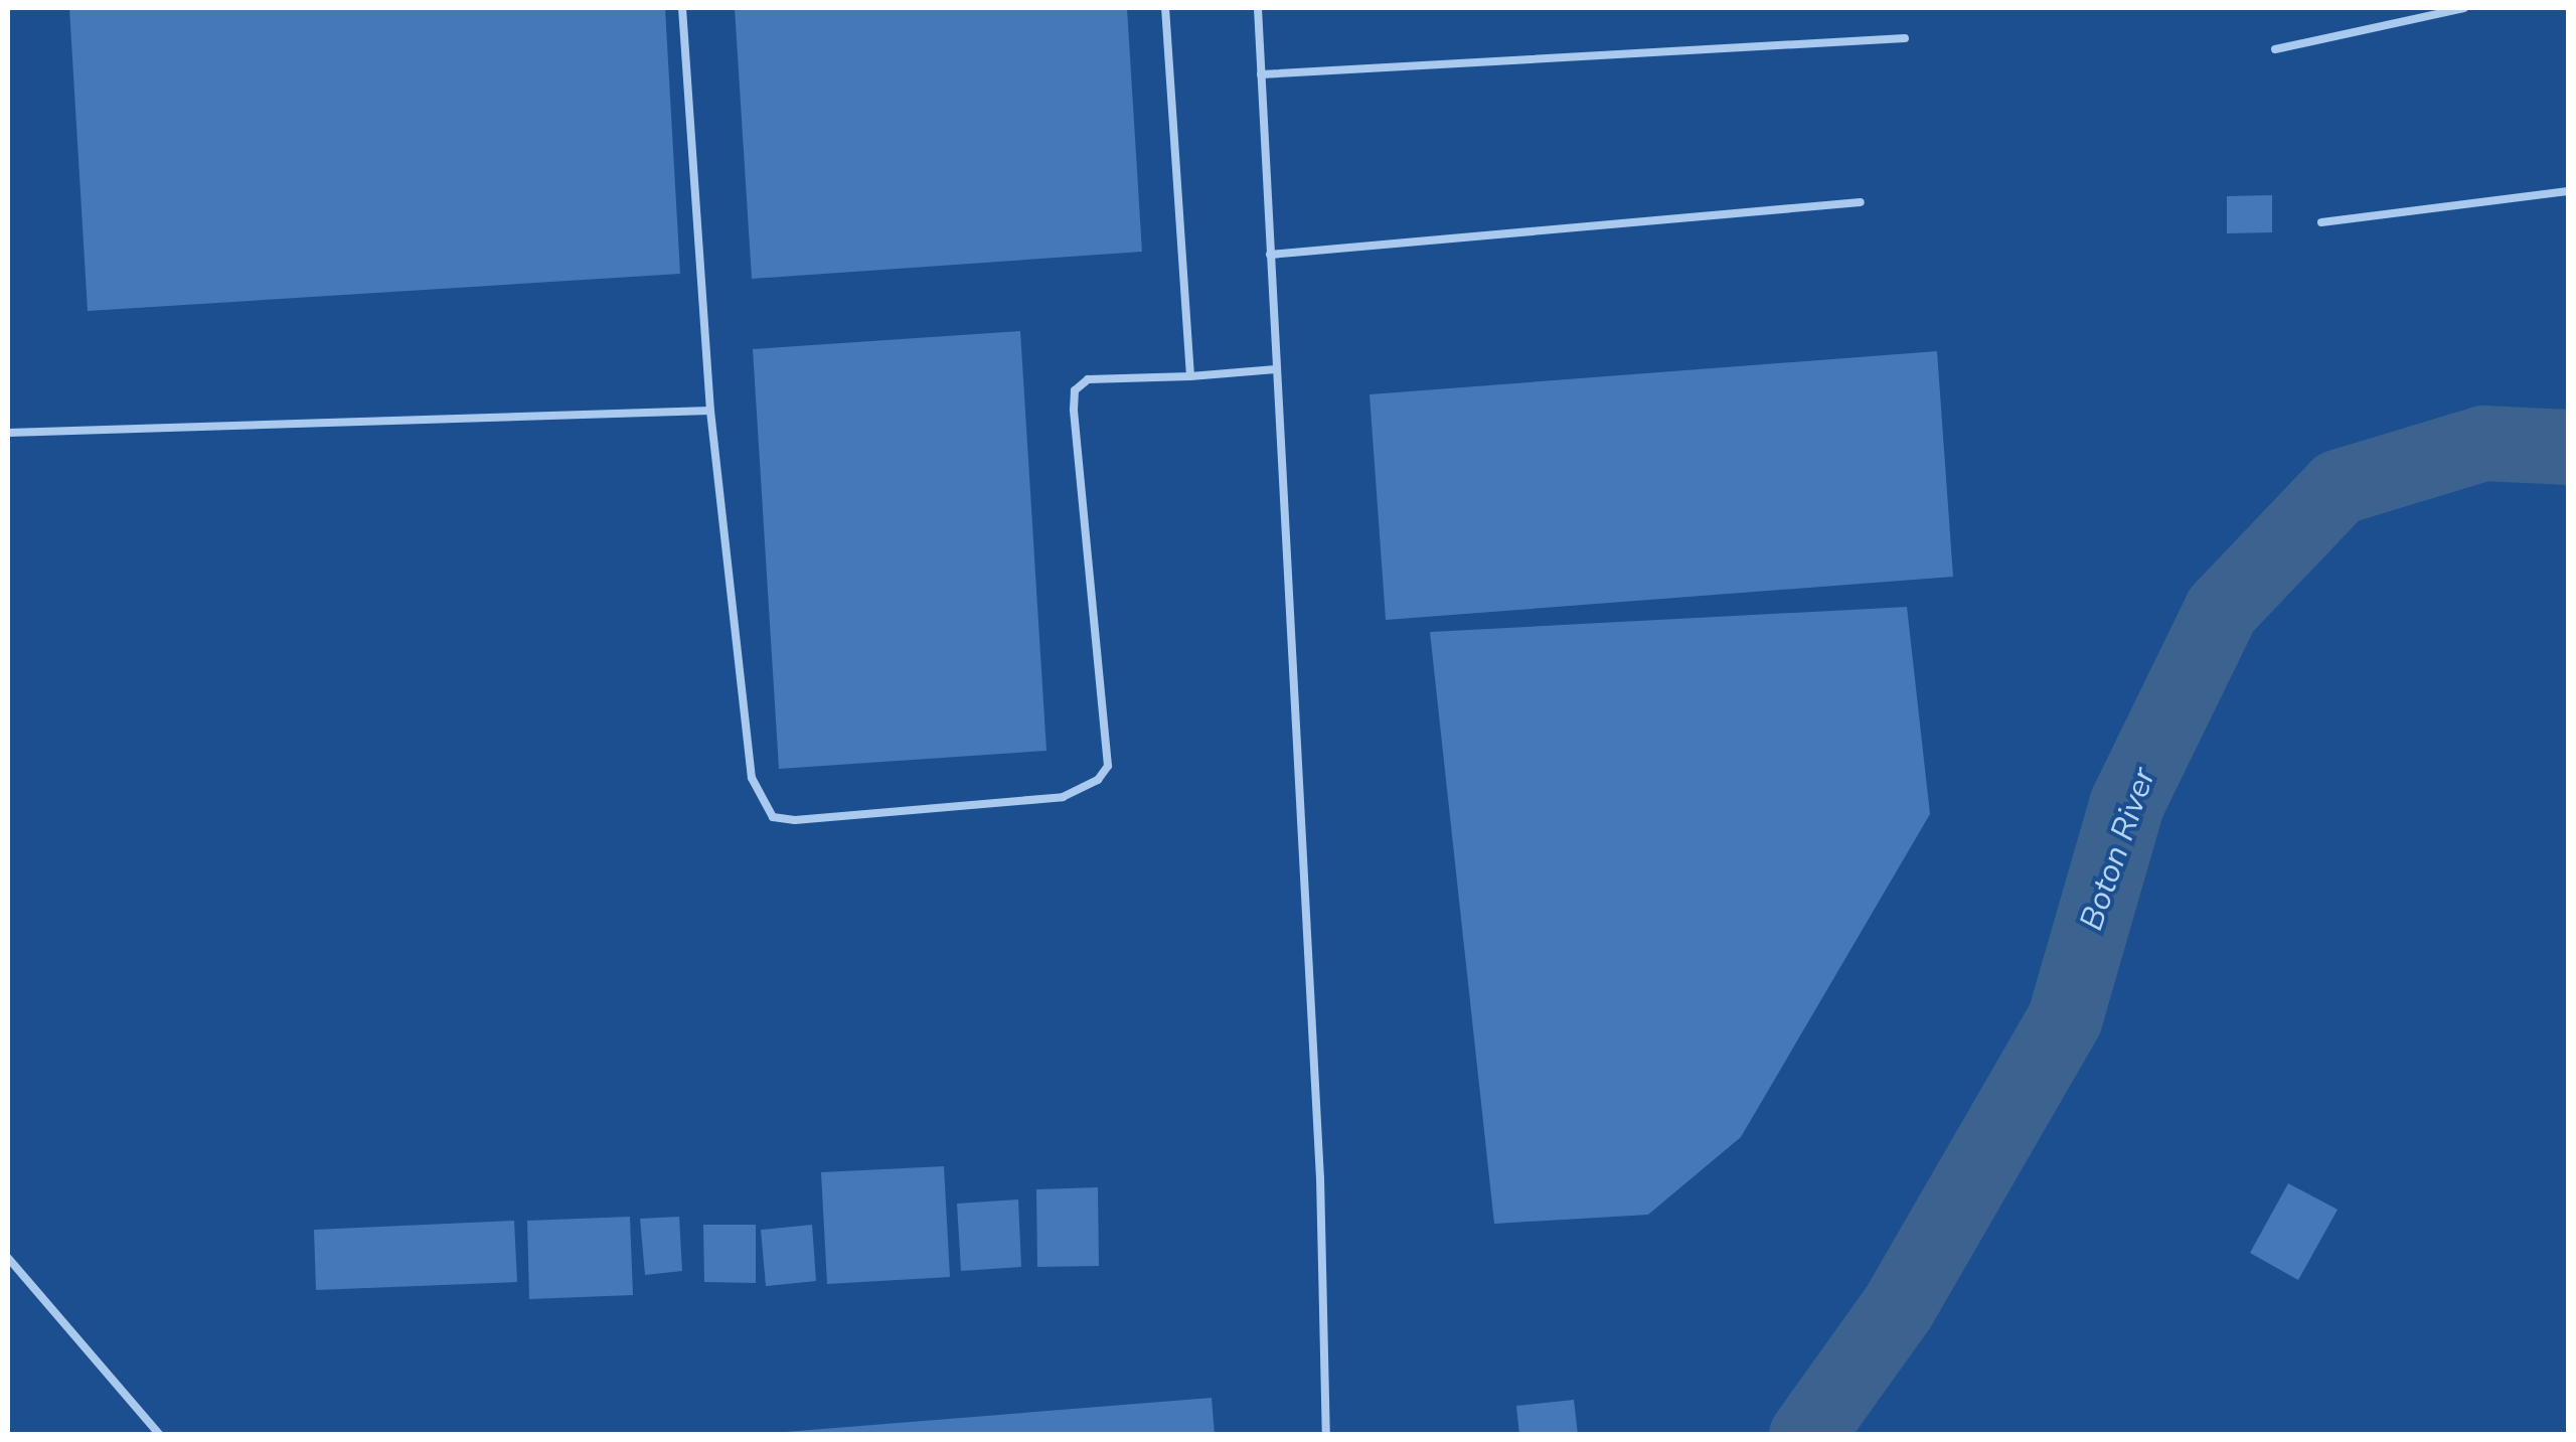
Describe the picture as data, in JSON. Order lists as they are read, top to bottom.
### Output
{
  "water": ["Boton River"]
}
